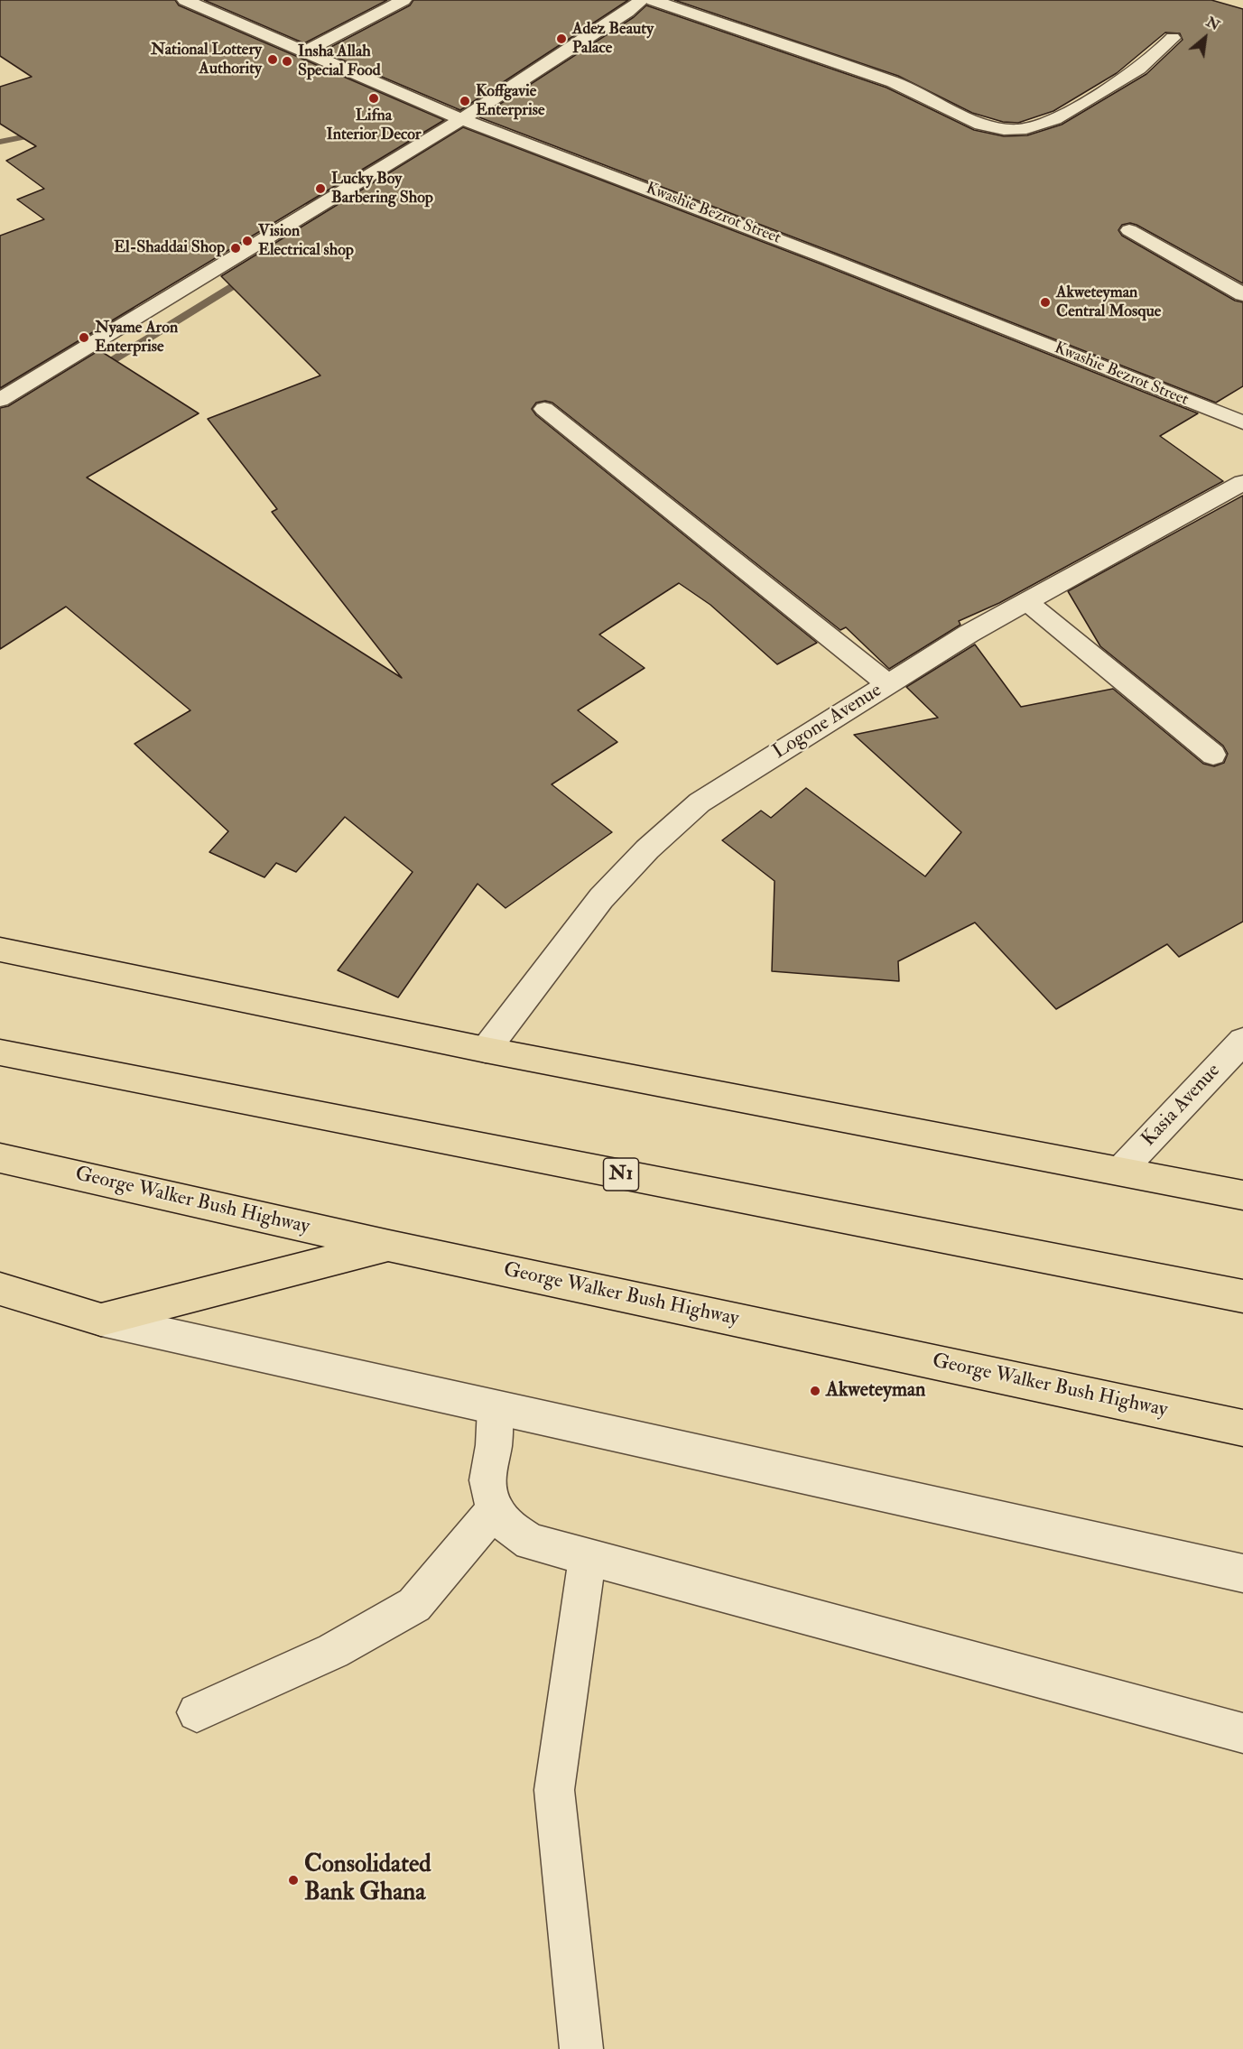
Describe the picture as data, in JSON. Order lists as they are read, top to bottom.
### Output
{
  "streets": {
    "highway": ["N1", "George Walker Bush Highway"],
    "street": ["Kwashie Bezrot Street", "Logone Avenue", "Kasia Avenue"]
  },
  "places": [
    "Adez Beauty Palace",
    "National Lottery Authority",
    "Insha Allah Special Food",
    "Lifna Interior Decor",
    "Koffgavie Enterprise",
    "Lucky Boy Barbering Shop",
    "Vision Electrical shop",
    "El-Shaddai Shop",
    "Akweteyman Central Mosque",
    "Nyame Aron Enterprise",
    "Akweteyman",
    "Consolidated Bank Ghana"
  ],
  "north": "top right"
}
